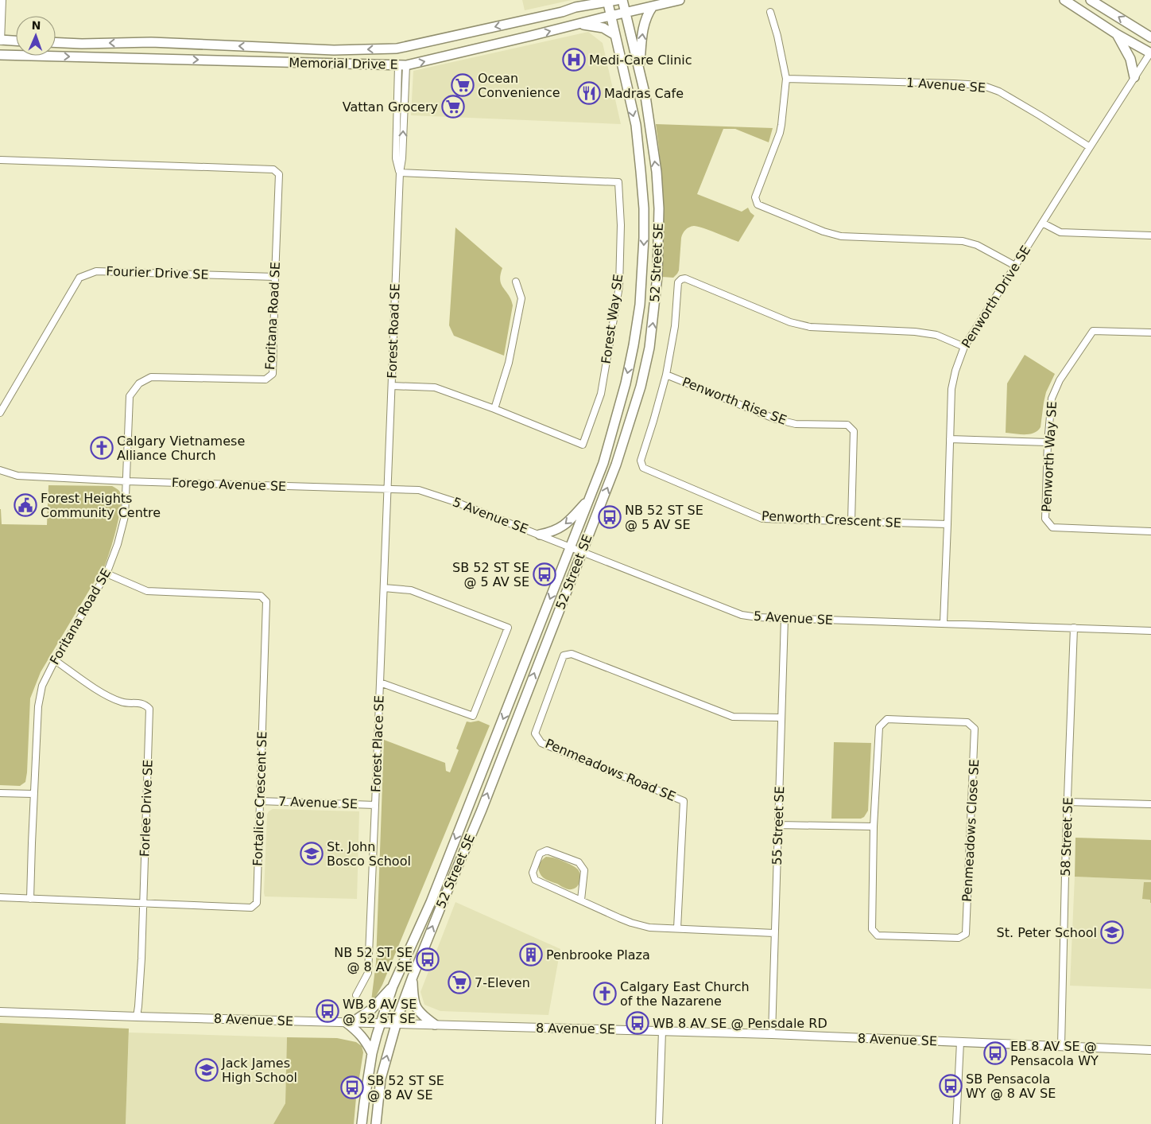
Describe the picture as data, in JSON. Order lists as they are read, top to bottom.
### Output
{
  "streets": {
    "main road": ["Memorial Drive E", "52 Street SE"],
    "street": [
      "1 Avenue SE",
      "Fourier Drive SE",
      "Penworth Drive SE",
      "Foritana Road SE",
      "Forest Way SE",
      "Forest Road SE",
      "Penworth Rise SE",
      "Penworth Way SE",
      "Forego Avenue SE",
      "5 Avenue SE",
      "Penworth Crescent SE",
      "Forest Place SE",
      "Penmeadows Road SE",
      "Fortalice Crescent SE",
      "7 Avenue SE",
      "Forlee Drive SE",
      "55 Street SE",
      "Penmeadows Close SE",
      "58 Street SE",
      "8 Avenue SE"
    ]
  },
  "crossings": [
    ["Memorial Drive E", "52 Street SE"],
    ["Memorial Drive E", "Forest Road SE"],
    ["1 Avenue SE", "Penworth Drive SE"],
    ["52 Street SE", "5 Avenue SE"],
    ["52 Street SE", "8 Avenue SE"],
    ["Fourier Drive SE", "Foritana Road SE"],
    ["Penworth Drive SE", "5 Avenue SE"],
    ["Penworth Drive SE", "Penworth Crescent SE"],
    ["Foritana Road SE", "Forego Avenue SE"],
    ["Foritana Road SE", "Fortalice Crescent SE"],
    ["Foritana Road SE", "Forlee Drive SE"],
    ["Forest Way SE", "Forest Road SE"],
    ["Forest Road SE", "Forego Avenue SE"],
    ["Forest Road SE", "5 Avenue SE"],
    ["Forest Road SE", "Forest Place SE"],
    ["Penworth Rise SE", "Penworth Crescent SE"],
    ["Forego Avenue SE", "5 Avenue SE"],
    ["Forego Avenue SE", "Forest Place SE"],
    ["5 Avenue SE", "Forest Place SE"],
    ["5 Avenue SE", "55 Street SE"],
    ["5 Avenue SE", "58 Street SE"],
    ["Forest Place SE", "7 Avenue SE"],
    ["Penmeadows Road SE", "55 Street SE"],
    ["Fortalice Crescent SE", "7 Avenue SE"],
    ["Fortalice Crescent SE", "Forlee Drive SE"],
    ["Forlee Drive SE", "8 Avenue SE"],
    ["55 Street SE", "8 Avenue SE"],
    ["58 Street SE", "8 Avenue SE"]
  ],
  "places": {
    "hospital": ["Medi-Care Clinic"],
    "supermarket": ["Ocean Convenience", "Vattan Grocery", "7-Eleven"],
    "restaurant": ["Madras Cafe"],
    "church": ["Calgary Vietnamese Alliance Church", "Calgary East Church of the Nazarene"],
    "public building": ["Forest Heights Community Centre"],
    "bus stop": [
      "NB 52 ST SE @ 5 AV SE",
      "SB 52 ST SE @ 5 AV SE",
      "NB 52 ST SE @ 8 AV SE",
      "WB 8 AV SE @ 52 ST SE",
      "WB 8 AV SE @ Pensdale RD",
      "EB 8 AV SE @ Pensacola WY",
      "SB Pensacola WY @ 8 AV SE",
      "SB 52 ST SE @ 8 AV SE"
    ],
    "school or university": ["St. John Bosco School", "St. Peter School", "Jack James High School"],
    "building": ["Penbrooke Plaza"]
  },
  "north": "top"
}
